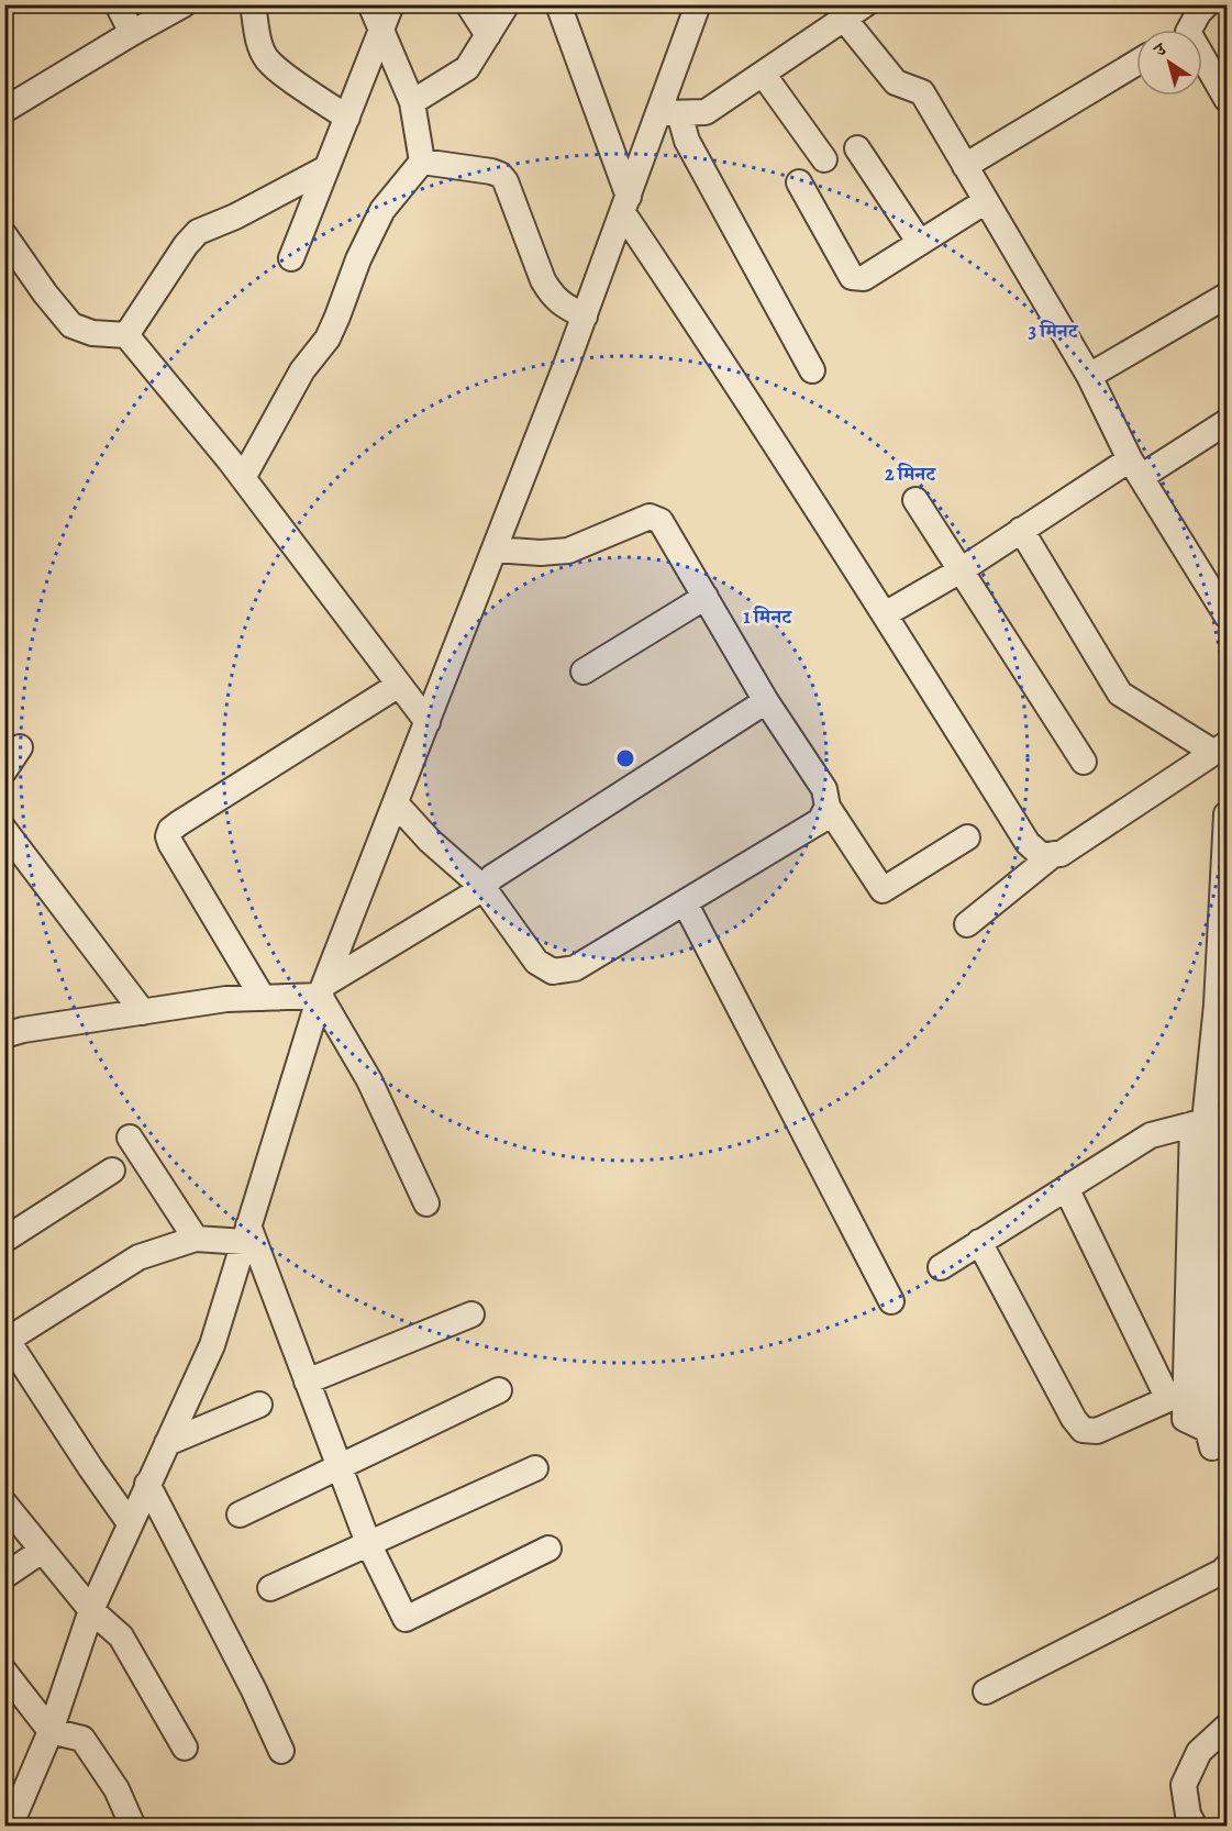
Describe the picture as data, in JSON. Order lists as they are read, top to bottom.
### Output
{
  "north": "top left",
  "rings": ["3 मिनट", "2 मिनट", "1 मिनट"]
}
